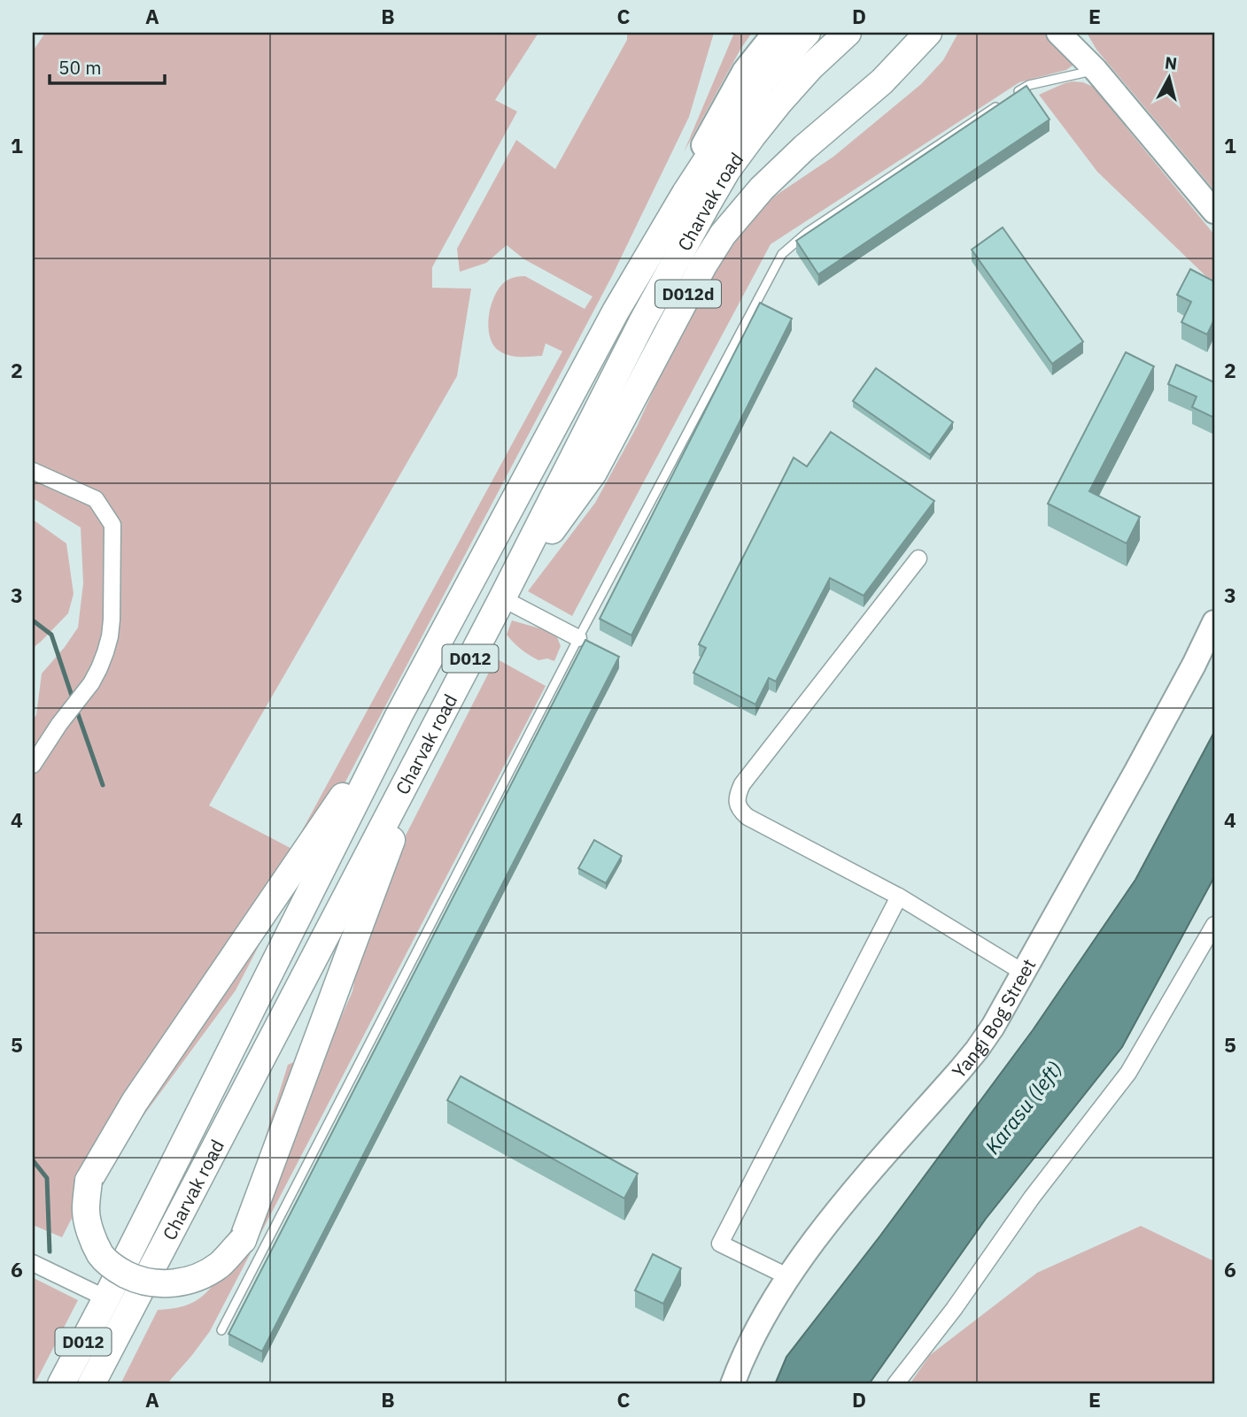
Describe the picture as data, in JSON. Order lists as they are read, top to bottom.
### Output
{
  "streets": {
    "highway": ["Charvak road", "D012d", "D012"],
    "main road": ["Yangi Bog Street"]
  },
  "crossings": [
    ["Charvak road", "D012d"]
  ],
  "water": ["Karasu (left)"],
  "scale_bar": "50 m",
  "north": "top",
  "grid": {
    "columns": [
      "A",
      "B",
      "C",
      "D",
      "E"
    ],
    "rows": [
      "1",
      "2",
      "3",
      "4",
      "5",
      "6"
    ]
  }
}
